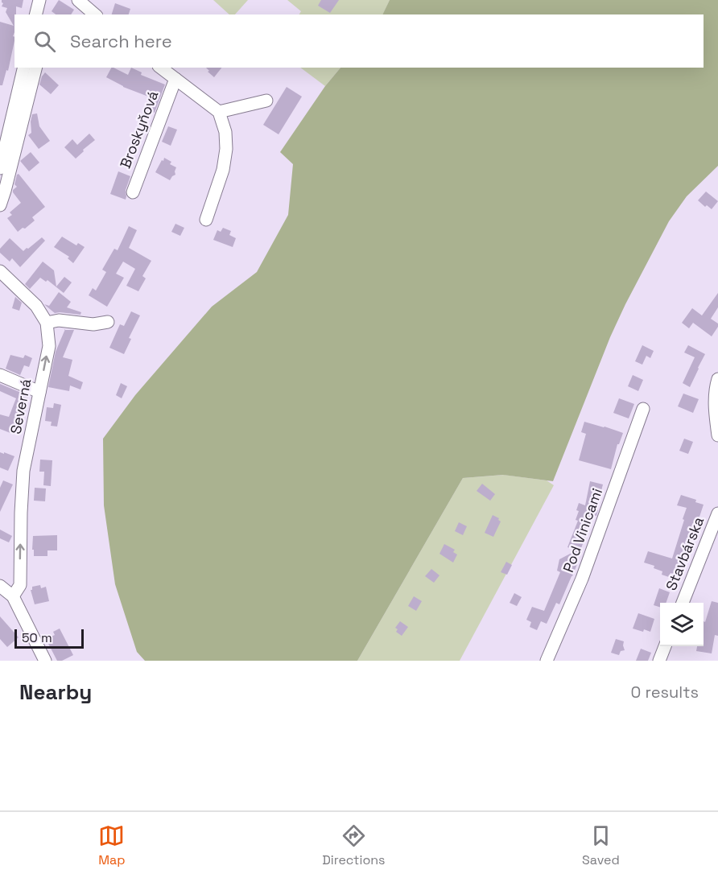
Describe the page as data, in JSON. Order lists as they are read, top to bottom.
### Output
{
  "streets": {
    "street": [
      "Broskyňová",
      "Severná",
      "Pod Vinicami",
      "Stavbárska"
    ]
  },
  "one_way": ["Severná"],
  "scale_bar": "50 m",
  "page": {
    "search": "Search here",
    "scale": "50 m",
    "heading": ["Nearby", "0 results"],
    "nav": ["Map", "Directions", "Saved"]
  }
}
